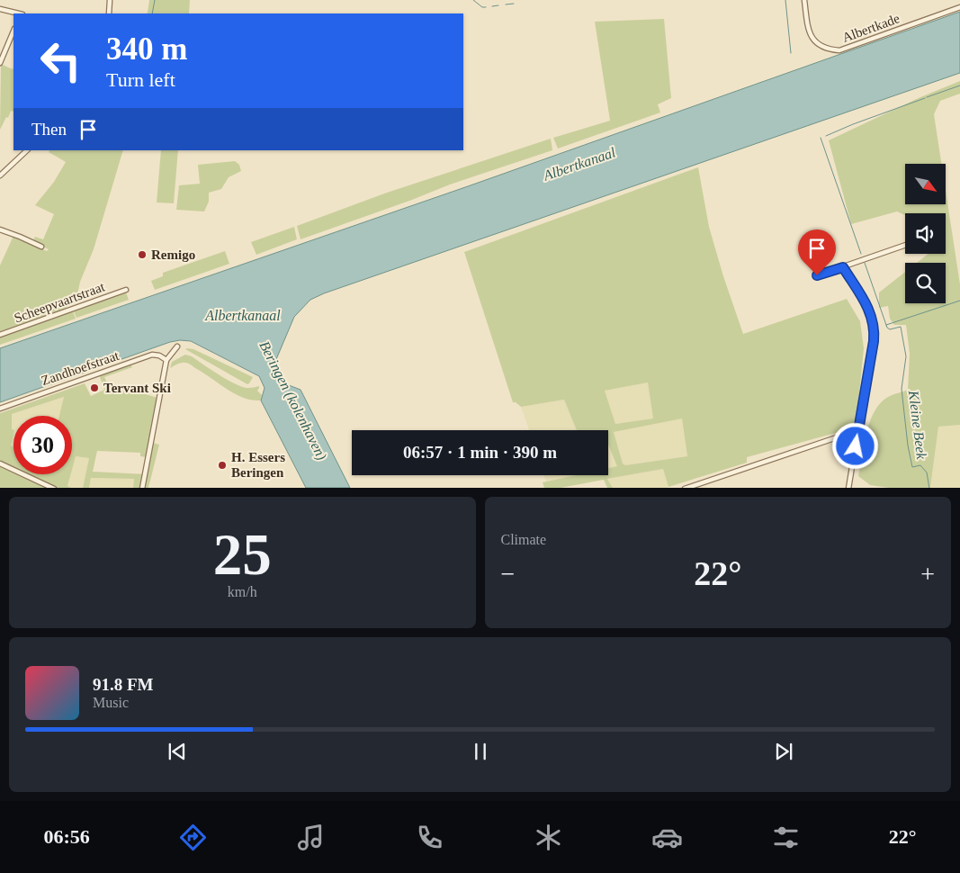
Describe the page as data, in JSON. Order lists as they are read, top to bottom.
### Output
{
  "streets": {
    "street": ["Albertkade", "Scheepvaartstraat", "Zandhoefstraat"]
  },
  "water": ["Albertkanaal", "Beringen (kolenhaven)", "Kleine Beek"],
  "places": ["Remigo", "Tervant Ski", "H. Essers Beringen"],
  "north": "bottom right",
  "page": {
    "turn": ["340 m", "Turn left"],
    "then": "Then",
    "limit": "30",
    "trip": "06:57 · 1 min · 390 m",
    "tile": [
      ["25", "km/h"],
      "Climate"
    ],
    "heat": ["−", "22°", "+"],
    "song": ["91.8 FM", "Music"],
    "tabs": ["06:56", "22°"]
  }
}
